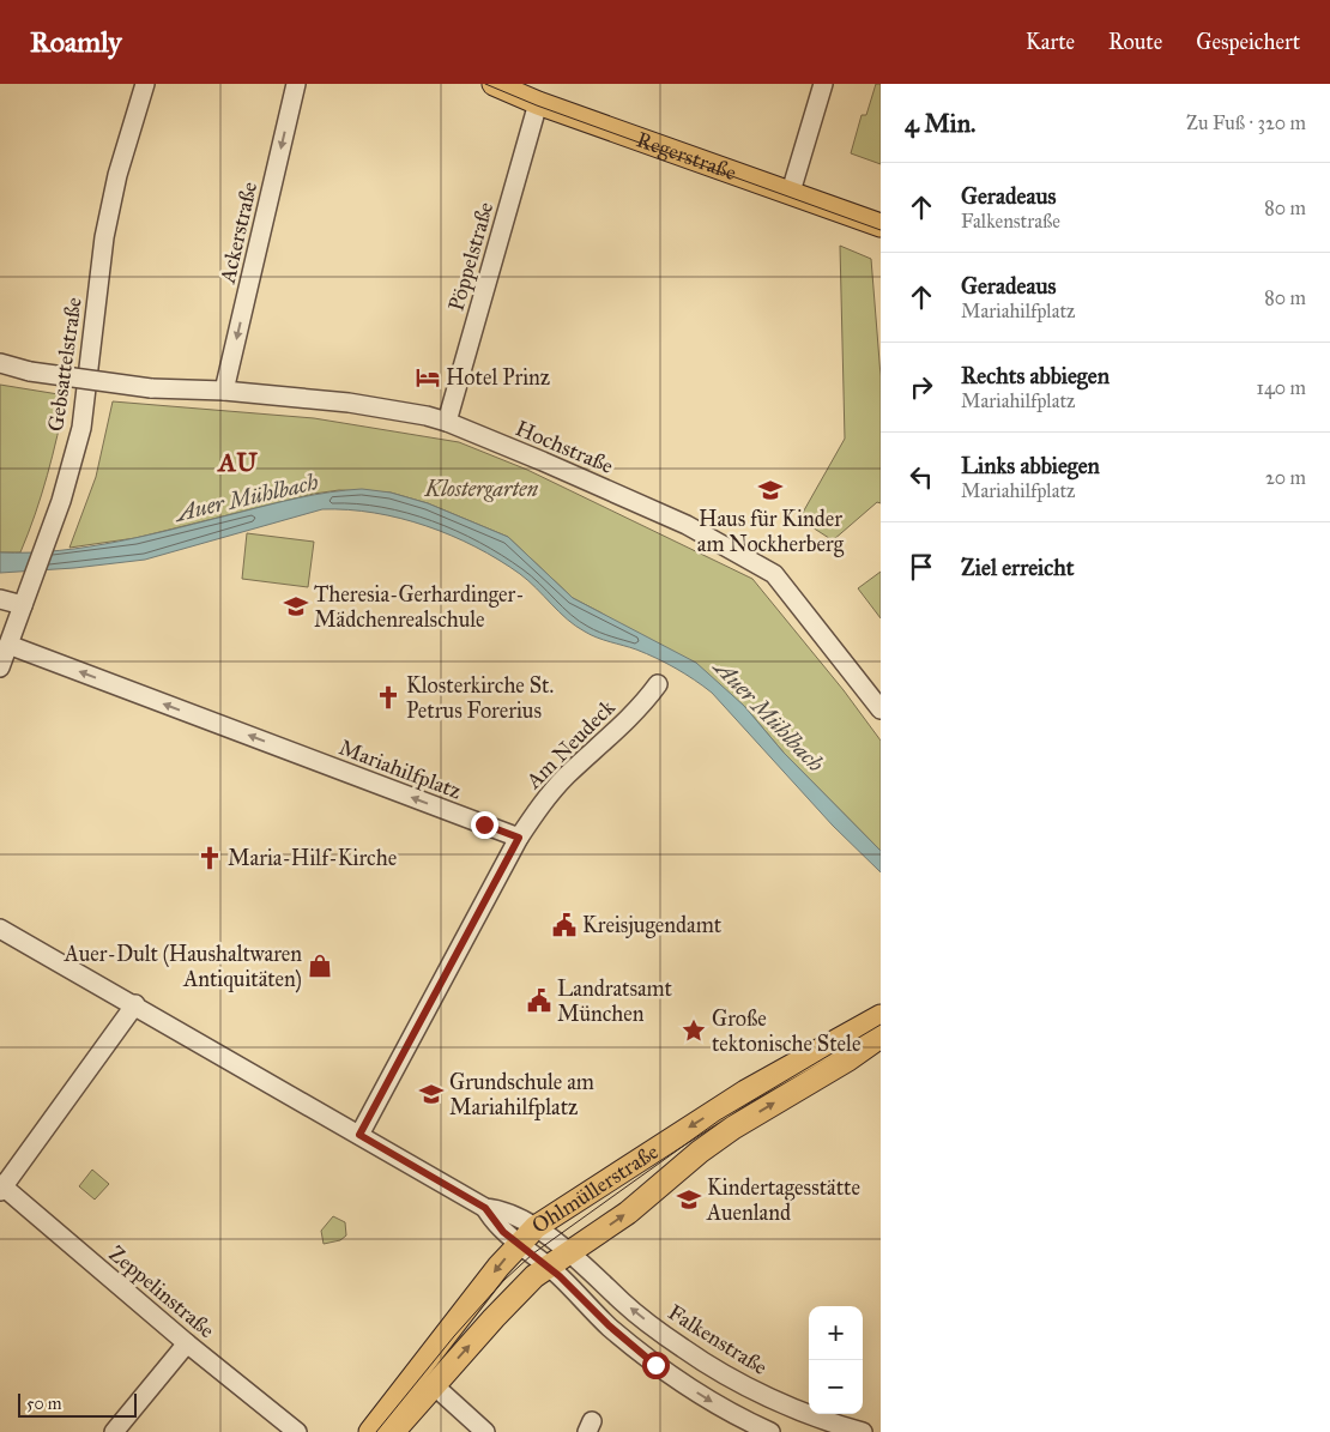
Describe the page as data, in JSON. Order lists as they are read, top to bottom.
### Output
{
  "streets": {
    "main road": ["Regerstraße", "Ohlmüllerstraße"],
    "street": [
      "Ackerstraße",
      "Pöppelstraße",
      "Gebsattelstraße",
      "Hochstraße",
      "Am Neudeck",
      "Mariahilfplatz",
      "Zeppelinstraße",
      "Falkenstraße"
    ]
  },
  "crossings": [
    ["Regerstraße", "Pöppelstraße"],
    ["Ackerstraße", "Hochstraße"],
    ["Pöppelstraße", "Hochstraße"],
    ["Gebsattelstraße", "Mariahilfplatz"],
    ["Am Neudeck", "Mariahilfplatz"],
    ["Ohlmüllerstraße", "Falkenstraße"]
  ],
  "one_way": ["Ackerstraße", "Mariahilfplatz"],
  "districts": ["AU"],
  "water": ["Auer Mühlbach"],
  "parks": ["Klostergarten"],
  "places": {
    "hotel": ["Hotel Prinz"],
    "school or university": [
      "Haus für Kinder am Nockherberg",
      "Theresia-Gerhardinger- Mädchenrealschule",
      "Grundschule am Mariahilfplatz",
      "Kindertagesstätte Auenland"
    ],
    "church": ["Klosterkirche St. Petrus Forerius", "Maria-Hilf-Kirche"],
    "public building": ["Kreisjugendamt", "Landratsamt München"],
    "shop": ["Auer-Dult (Haushaltwaren Antiquitäten)"],
    "place": ["Große tektonische Stele"]
  },
  "scale_bar": "50 m",
  "page": {
    "header": "Roamly",
    "nav": ["Karte", "Route", "Gespeichert"],
    "heading": ["4 Min.", "Zu Fuß · 320 m"],
    "list": [
      ["Geradeaus", "Falkenstraße", "80 m"],
      ["Geradeaus", "Mariahilfplatz", "80 m"],
      ["Rechts abbiegen", "Mariahilfplatz", "140 m"],
      ["Links abbiegen", "Mariahilfplatz", "20 m"],
      "Ziel erreicht"
    ],
    "map_buttons": ["+", "−"],
    "scale": "50 m"
  }
}
